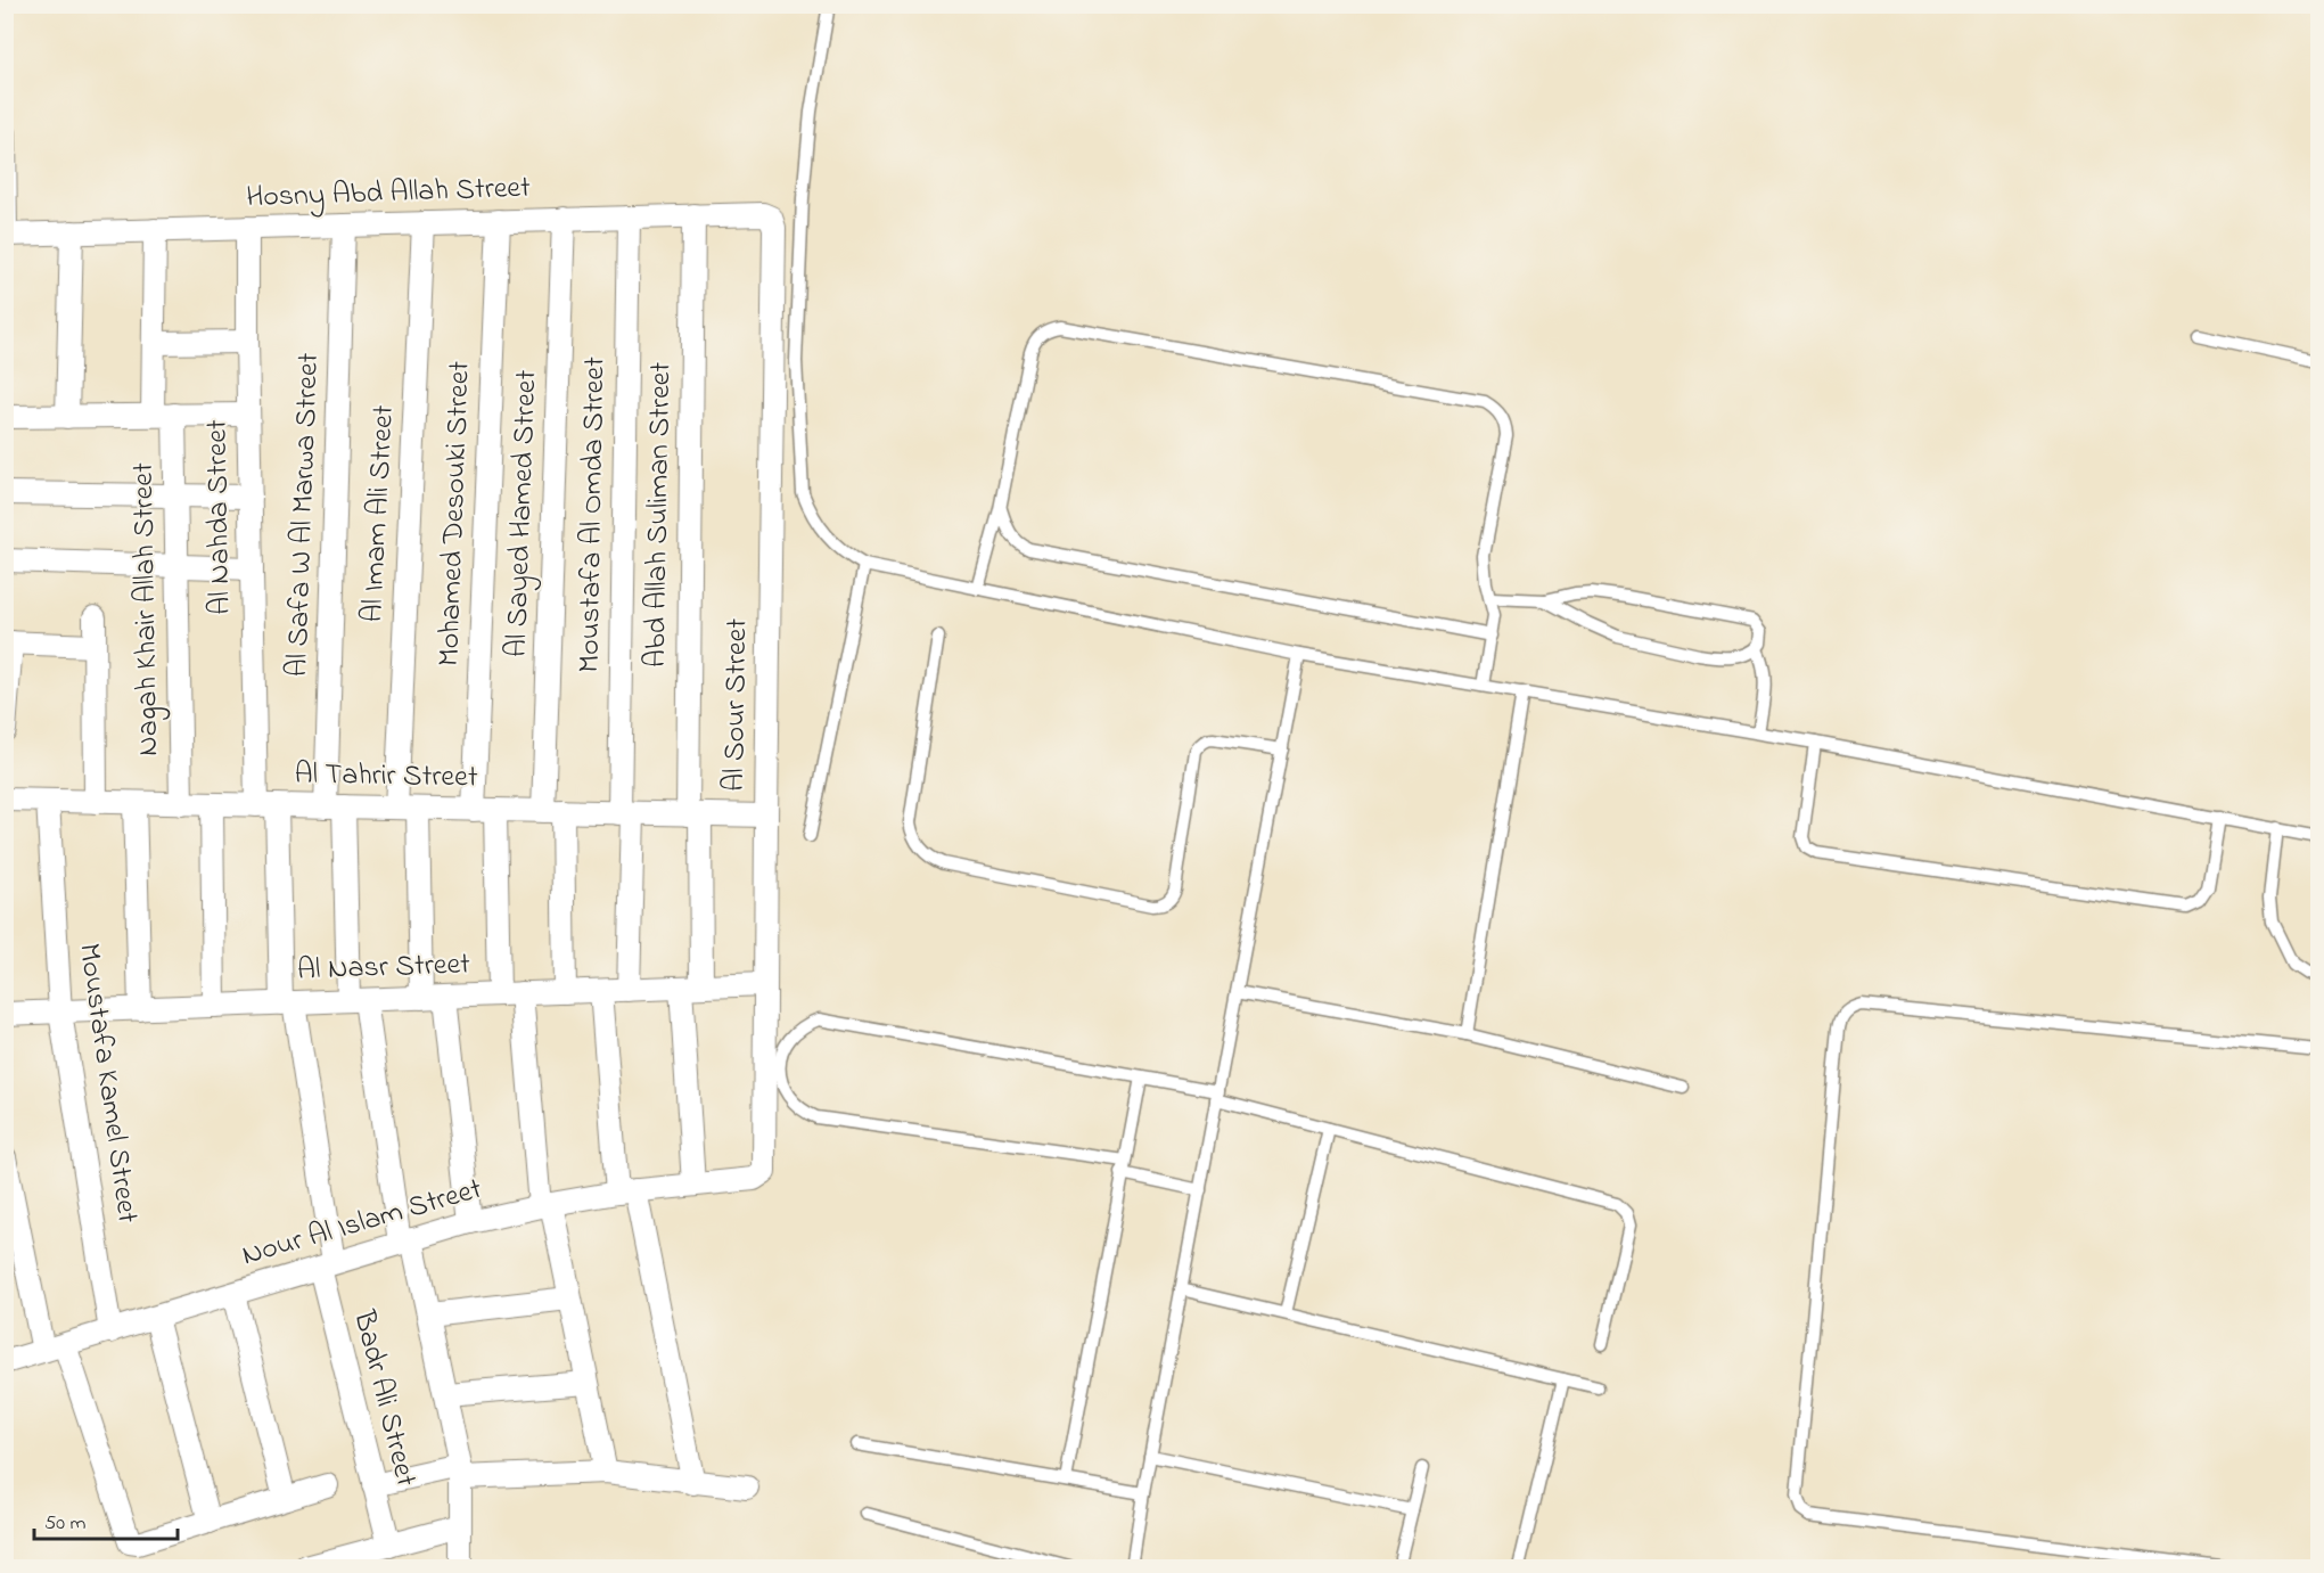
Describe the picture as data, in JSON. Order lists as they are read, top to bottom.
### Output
{
  "streets": {
    "street": [
      "Hosny Abd Allah Street",
      "Al Imam Ali Street",
      "Mohamed Desouki Street",
      "Al Sayed Hamed Street",
      "Al Safa W Al Marwa Street",
      "Moustafa Al Omda Street",
      "Abd Allah Suliman Street",
      "Al Nahda Street",
      "Nagah Khair Allah Street",
      "Al Sour Street",
      "Al Tahrir Street",
      "Al Nasr Street",
      "Moustafa Kamel Street",
      "Nour Al Islam Street",
      "Badr Ali Street"
    ]
  },
  "crossings": [
    ["Hosny Abd Allah Street", "Al Imam Ali Street"],
    ["Hosny Abd Allah Street", "Mohamed Desouki Street"],
    ["Hosny Abd Allah Street", "Al Sayed Hamed Street"],
    ["Hosny Abd Allah Street", "Al Safa W Al Marwa Street"],
    ["Hosny Abd Allah Street", "Moustafa Al Omda Street"],
    ["Hosny Abd Allah Street", "Abd Allah Suliman Street"],
    ["Hosny Abd Allah Street", "Al Nahda Street"],
    ["Hosny Abd Allah Street", "Nagah Khair Allah Street"],
    ["Hosny Abd Allah Street", "Al Sour Street"],
    ["Al Imam Ali Street", "Al Tahrir Street"],
    ["Al Imam Ali Street", "Al Nasr Street"],
    ["Mohamed Desouki Street", "Al Tahrir Street"],
    ["Mohamed Desouki Street", "Al Nasr Street"],
    ["Al Sayed Hamed Street", "Al Tahrir Street"],
    ["Al Sayed Hamed Street", "Al Nasr Street"],
    ["Al Safa W Al Marwa Street", "Al Tahrir Street"],
    ["Al Safa W Al Marwa Street", "Al Nasr Street"],
    ["Al Safa W Al Marwa Street", "Nour Al Islam Street"],
    ["Moustafa Al Omda Street", "Al Tahrir Street"],
    ["Moustafa Al Omda Street", "Al Nasr Street"],
    ["Abd Allah Suliman Street", "Al Tahrir Street"],
    ["Abd Allah Suliman Street", "Al Nasr Street"],
    ["Abd Allah Suliman Street", "Nour Al Islam Street"],
    ["Al Nahda Street", "Al Tahrir Street"],
    ["Al Nahda Street", "Al Nasr Street"],
    ["Al Nahda Street", "Badr Ali Street"],
    ["Nagah Khair Allah Street", "Al Tahrir Street"],
    ["Al Sour Street", "Al Tahrir Street"],
    ["Al Sour Street", "Al Nasr Street"],
    ["Al Sour Street", "Nour Al Islam Street"],
    ["Al Tahrir Street", "Moustafa Kamel Street"],
    ["Al Nasr Street", "Moustafa Kamel Street"],
    ["Al Nasr Street", "Badr Ali Street"],
    ["Moustafa Kamel Street", "Nour Al Islam Street"],
    ["Nour Al Islam Street", "Badr Ali Street"]
  ],
  "scale_bar": "50 m"
}
